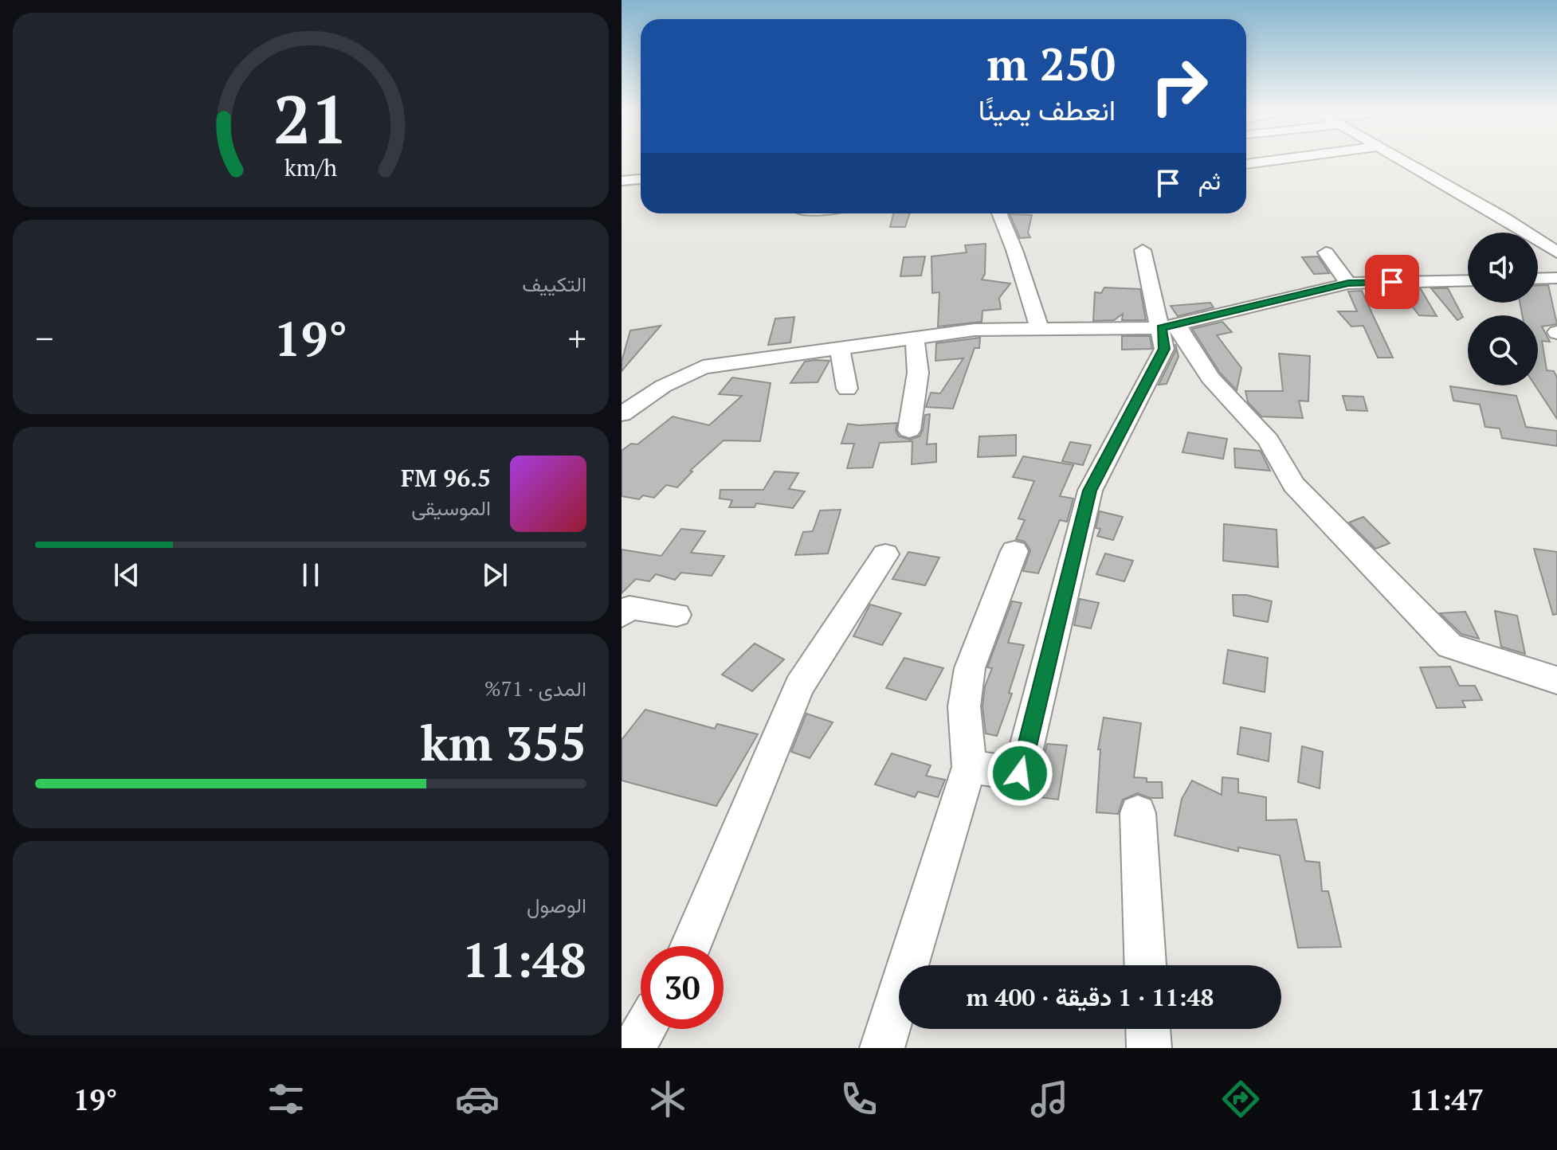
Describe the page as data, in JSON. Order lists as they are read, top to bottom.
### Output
{
  "page": {
    "turn": ["250 m", "انعطف يمينًا"],
    "then": "ثم",
    "tile": [
      "التكييف",
      ["المدى · 71%", "355 km"],
      ["الوصول", "11:48"]
    ],
    "heat": ["−", "19°", "+"],
    "song": ["96.5 FM", "الموسيقى"],
    "limit": "30",
    "trip": "11:48 · 1 دقيقة · 400 m",
    "tabs": ["11:47", "19°"],
    "gauge": ["21", "km/h"]
  }
}
